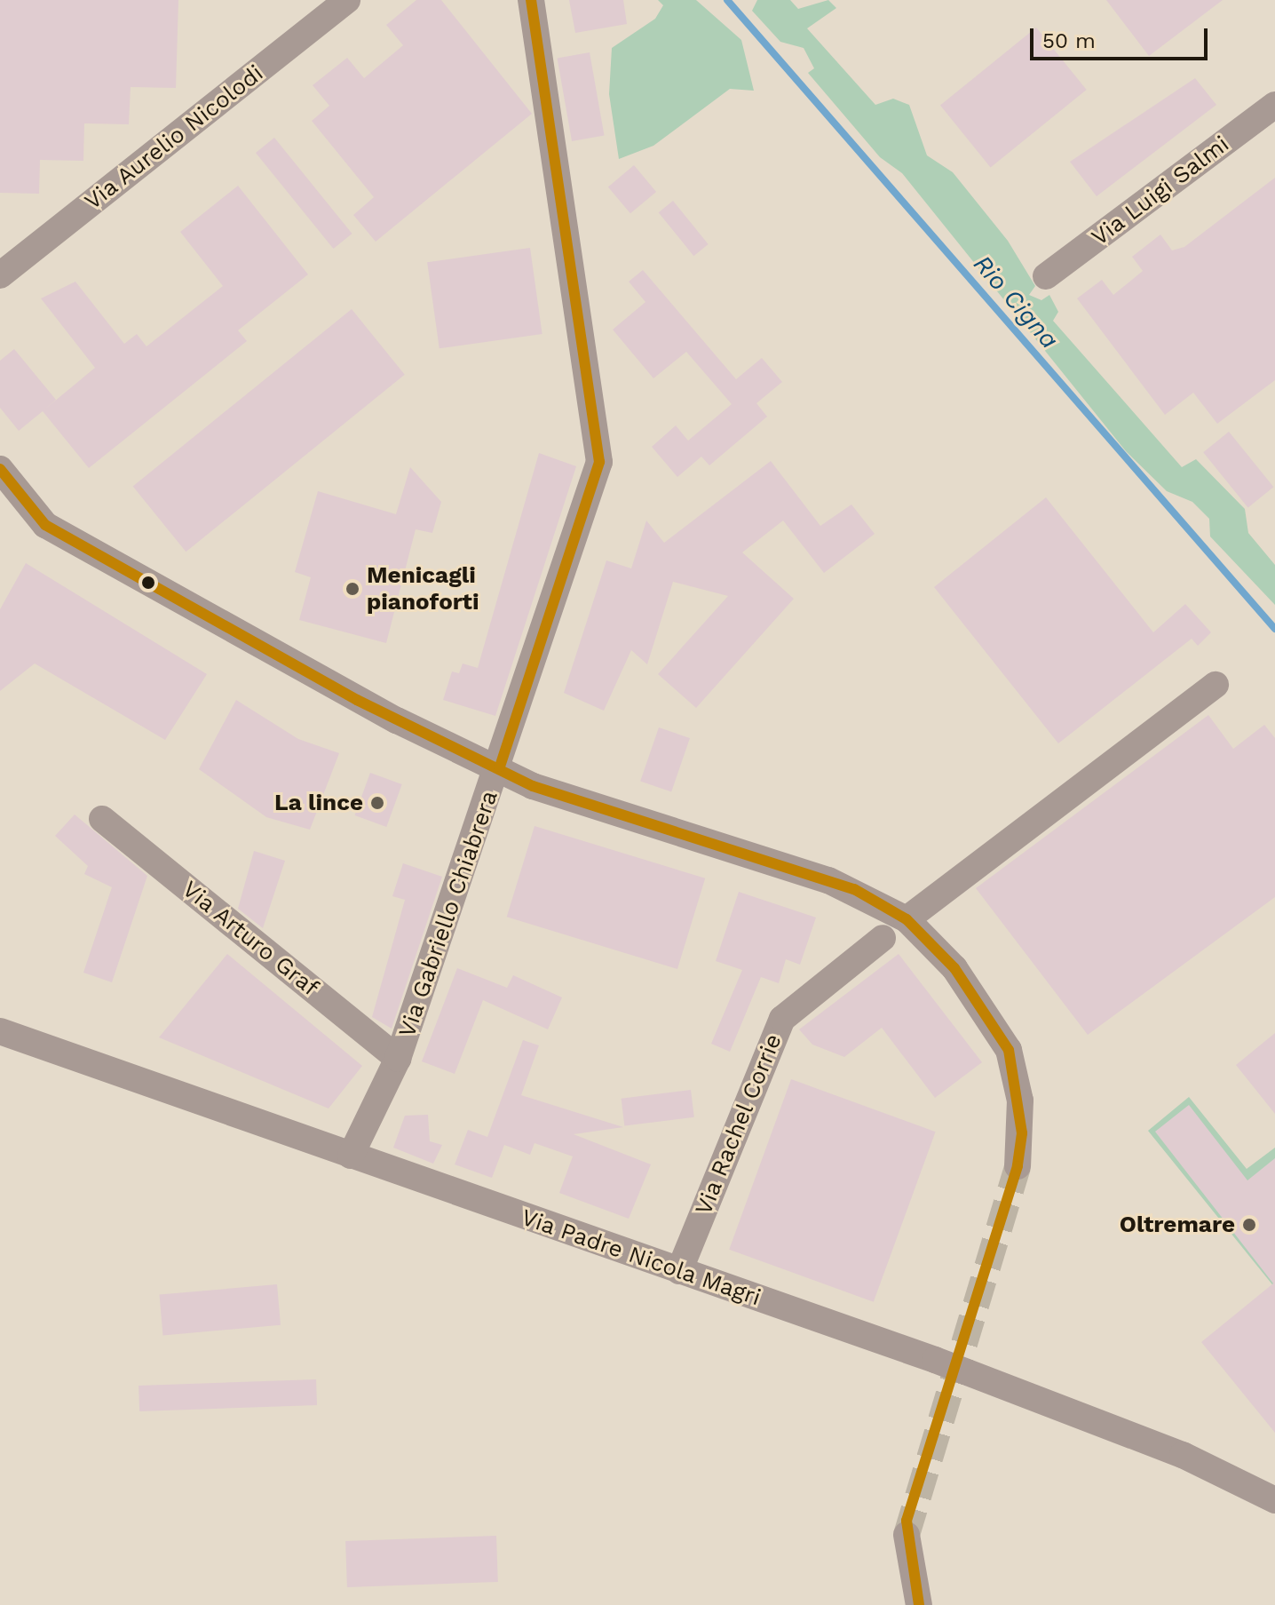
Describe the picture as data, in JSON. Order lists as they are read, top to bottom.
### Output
{
  "streets": {
    "street": [
      "Via Aurelio Nicolodi",
      "Via Luigi Salmi",
      "Via Gabriello Chiabrera",
      "Via Arturo Graf",
      "Via Rachel Corrie",
      "Via Padre Nicola Magri"
    ]
  },
  "crossings": [
    ["Via Gabriello Chiabrera", "Via Arturo Graf"],
    ["Via Gabriello Chiabrera", "Via Padre Nicola Magri"],
    ["Via Rachel Corrie", "Via Padre Nicola Magri"]
  ],
  "water": ["Rio Cigna"],
  "places": ["Menicagli pianoforti", "La lince", "Oltremare"],
  "scale_bar": "50 m"
}
